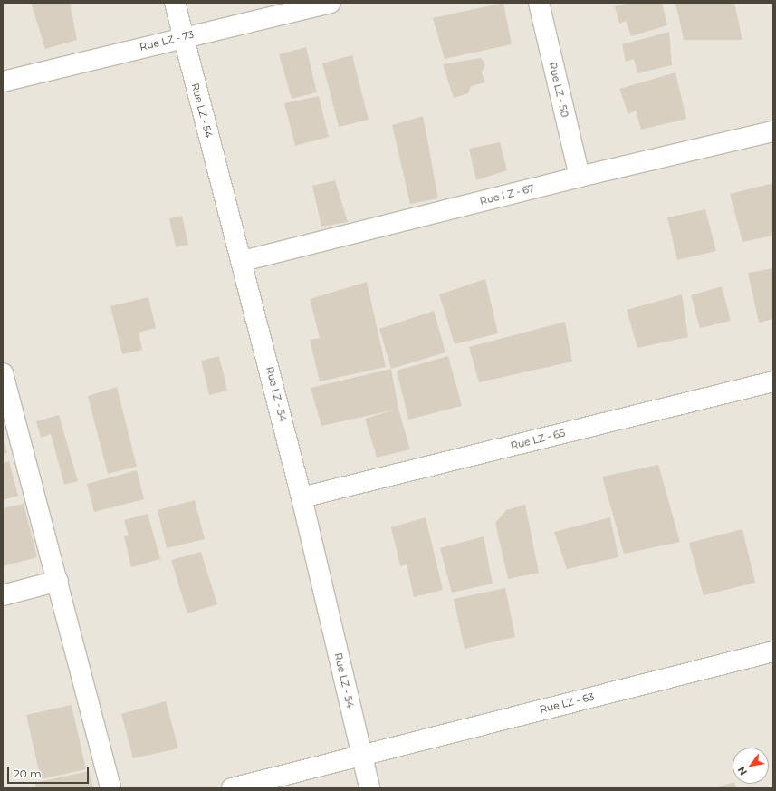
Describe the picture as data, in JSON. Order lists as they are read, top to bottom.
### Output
{
  "streets": {
    "street": [
      "Rue LZ - 73",
      "Rue LZ - 50",
      "Rue LZ - 54",
      "Rue LZ - 67",
      "Rue LZ - 65",
      "Rue LZ - 63"
    ]
  },
  "crossings": [
    ["Rue LZ - 73", "Rue LZ - 54"],
    ["Rue LZ - 50", "Rue LZ - 67"],
    ["Rue LZ - 54", "Rue LZ - 67"],
    ["Rue LZ - 54", "Rue LZ - 65"],
    ["Rue LZ - 54", "Rue LZ - 63"]
  ],
  "scale_bar": "20 m",
  "north": "bottom left"
}
